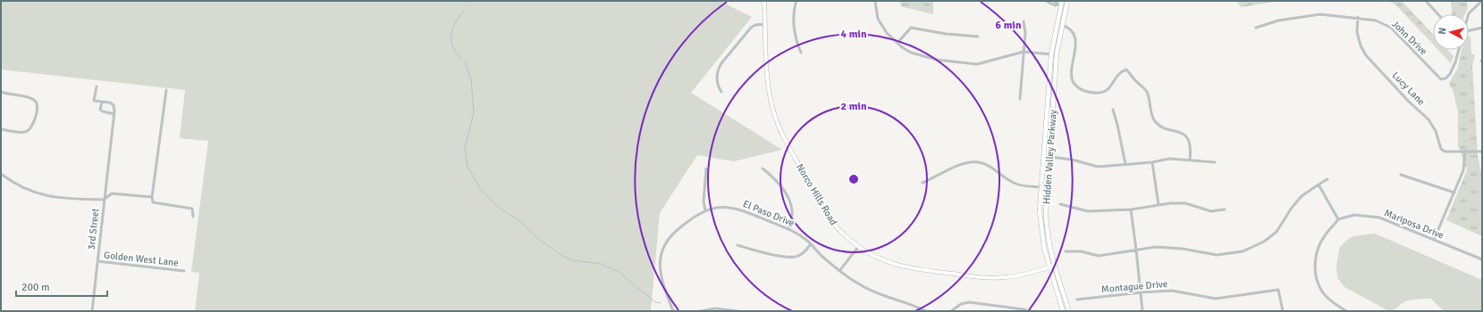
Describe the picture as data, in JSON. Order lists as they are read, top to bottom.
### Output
{
  "streets": {
    "main road": ["Hidden Valley Parkway"],
    "street": [
      "John Drive",
      "Lucy Lane",
      "Norco Hills Road",
      "El Paso Drive",
      "Mariposa Drive",
      "3rd Street",
      "Golden West Lane",
      "Montague Drive"
    ]
  },
  "crossings": [
    ["John Drive", "Lucy Lane"],
    ["Hidden Valley Parkway", "Norco Hills Road"],
    ["3rd Street", "Golden West Lane"]
  ],
  "scale_bar": "200 m",
  "north": "left",
  "rings": ["6 min", "4 min", "2 min"]
}
